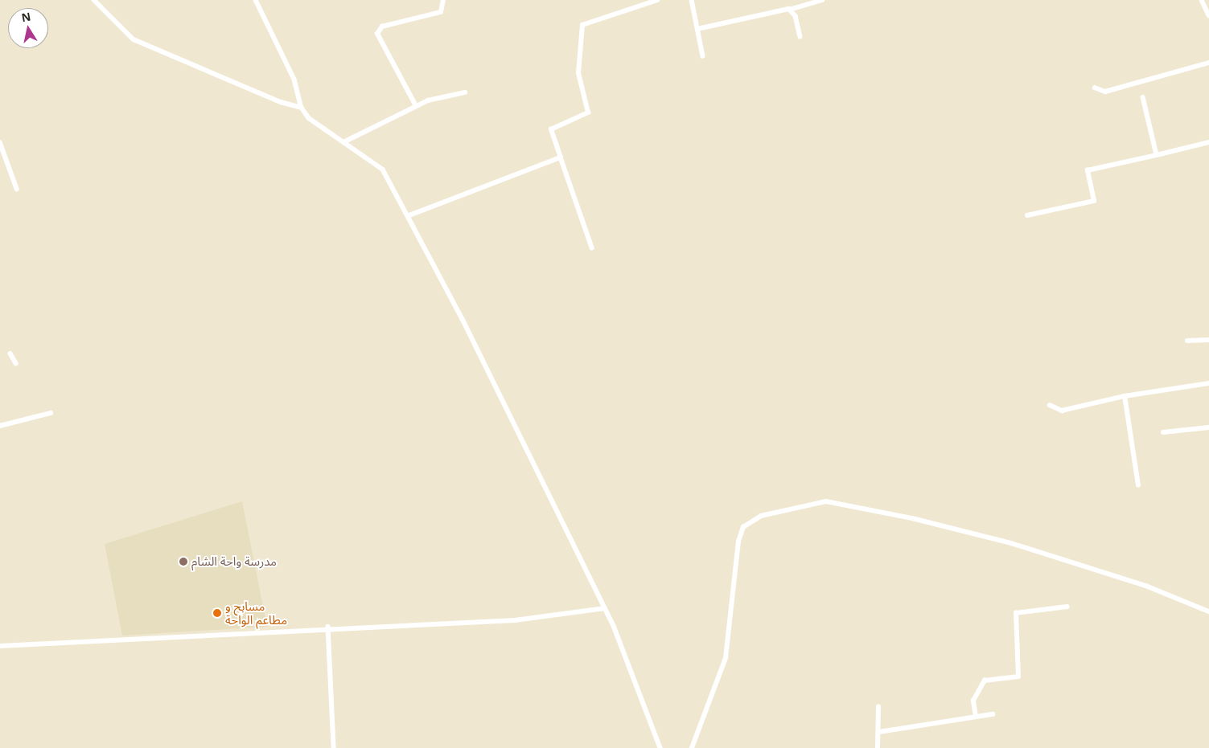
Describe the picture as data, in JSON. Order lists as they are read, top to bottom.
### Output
{
  "places": ["مدرسة واحة الشام", "مسابح و مطاعم الواحة"],
  "north": "top"
}
